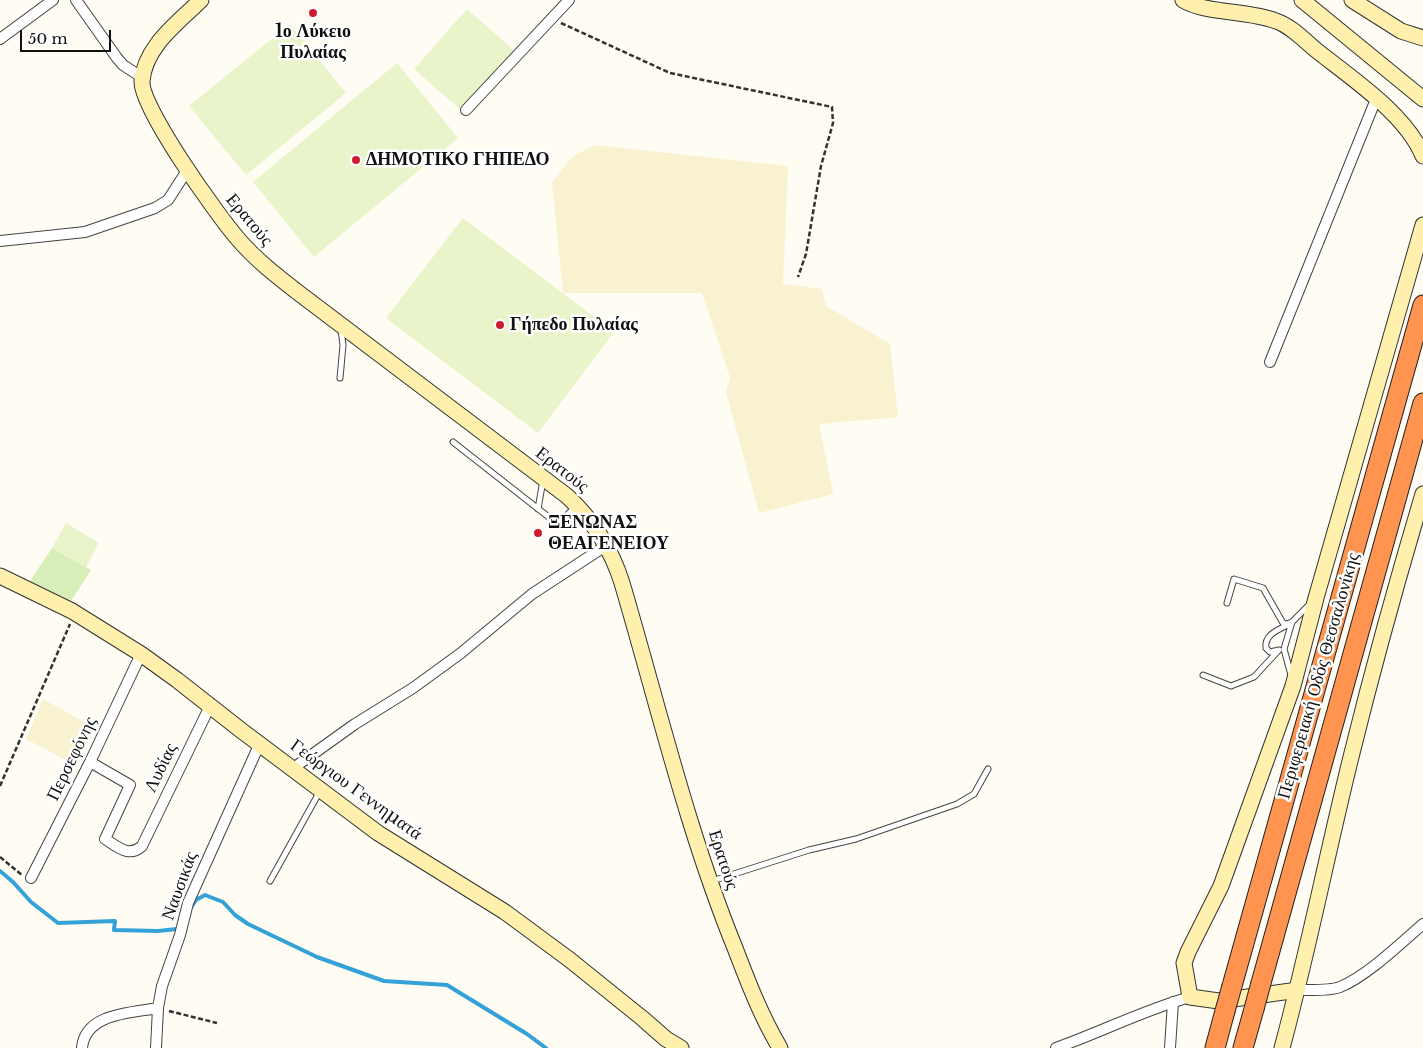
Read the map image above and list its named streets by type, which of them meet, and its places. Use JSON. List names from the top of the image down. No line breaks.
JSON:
{"streets":{"highway":["Περιφερειακή Οδός Θεσσαλονίκης"],"street":["Ερατούς","Περσεφόνης","Λυδίας","Γεώργιου Γεννηματά","Ναυσικάς"]},"crossings":[["Περσεφόνης","Λυδίας"],["Περσεφόνης","Γεώργιου Γεννηματά"],["Λυδίας","Γεώργιου Γεννηματά"],["Γεώργιου Γεννηματά","Ναυσικάς"]],"places":["1ο Λύκειο Πυλαίας","ΔΗΜΟΤΙΚΟ ΓΗΠΕΔΟ","Γήπεδο Πυλαίας","ΞΕΝΩΝΑΣ ΘΕΑΓΕΝΕΙΟΥ"],"scale_bar":"50 m"}
